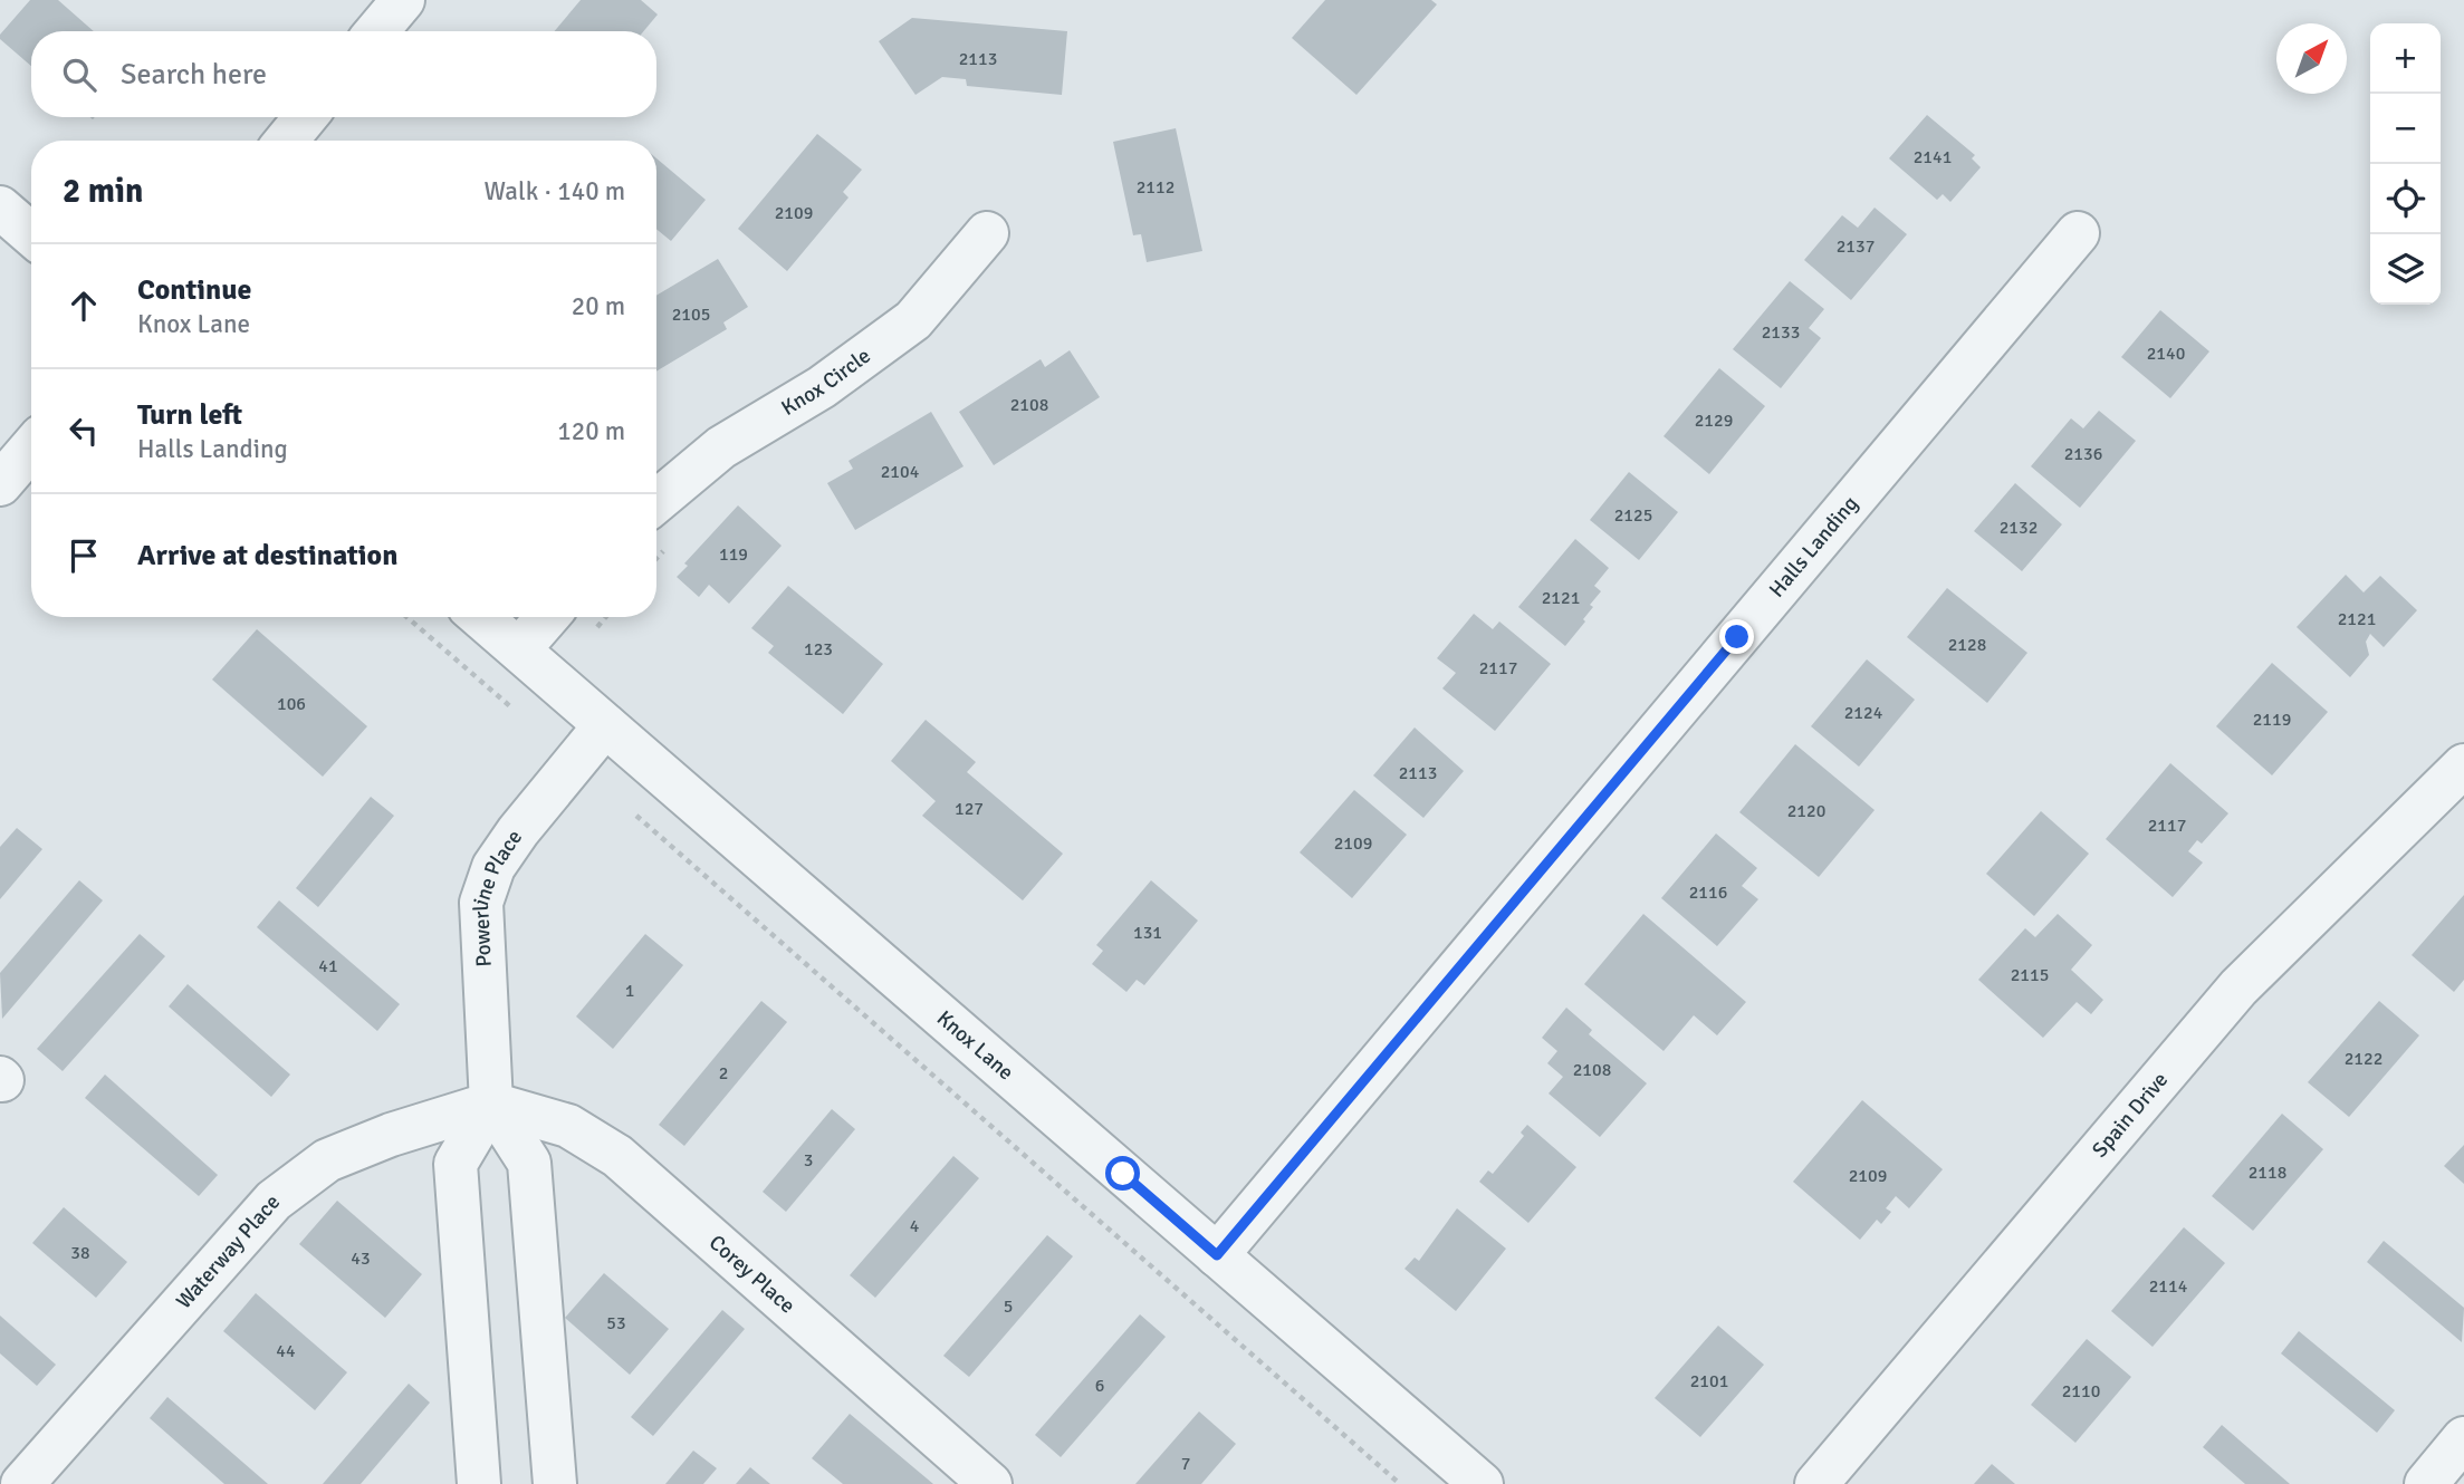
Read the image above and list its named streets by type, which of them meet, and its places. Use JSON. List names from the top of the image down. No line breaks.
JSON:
{"streets":{"street":["Knox Circle","Halls Landing","Powerline Place","Knox Lane","Spain Drive","Waterway Place","Corey Place"]},"crossings":[["Halls Landing","Knox Lane"],["Powerline Place","Knox Lane"],["Powerline Place","Waterway Place"],["Powerline Place","Corey Place"],["Waterway Place","Corey Place"]],"house_numbers":["2113","2141","2112","2109","2137","2105","2133","2140","2108","2129","2136","2104","2125","2132","119","2121","2121","2128","123","2117","106","2124","2119","2113","127","2120","2117","2109","2116","131","41","2115","1","2122","2108","2","3","2118","2109","4","38","43","2114","5","53","44","2101","6","2110","7"],"north":"top right","page":{"map_buttons":["+","−"],"search":"Search here","heading":["2 min","Walk · 140 m"],"list":[["Continue","Knox Lane","20 m"],["Turn left","Halls Landing","120 m"],"Arrive at destination"]}}
